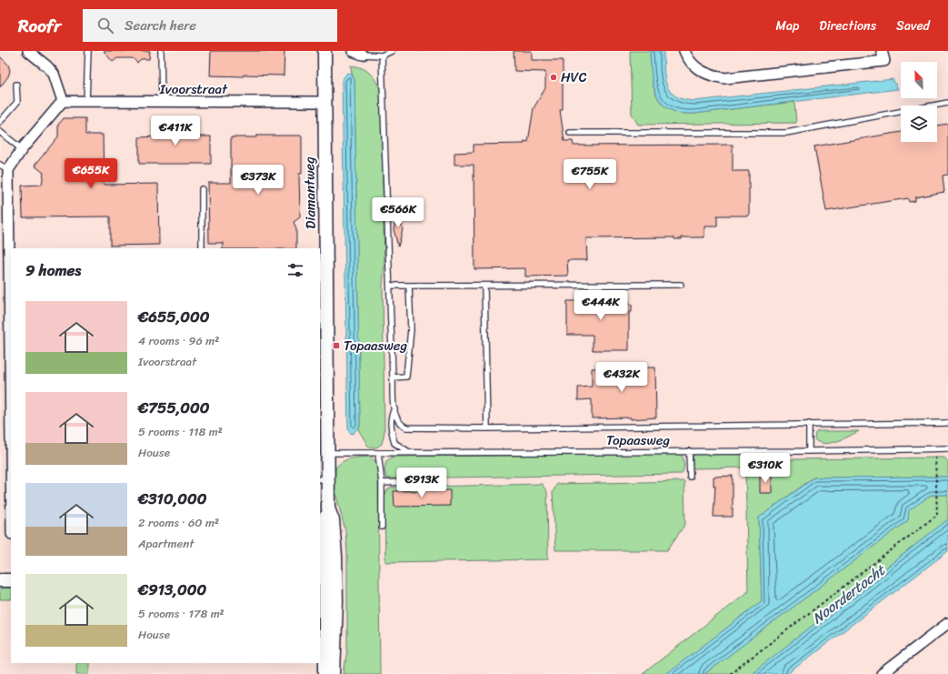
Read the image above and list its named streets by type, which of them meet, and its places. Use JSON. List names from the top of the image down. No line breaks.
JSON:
{"streets":{"street":["Ivoorstraat","Diamantweg"],"lane":["Topaasweg"]},"crossings":[["Ivoorstraat","Diamantweg"],["Diamantweg","Topaasweg"]],"water":["Noordertocht"],"places":{"other":["HVC"],"transit":["Topaasweg"]},"north":"top left","page":{"header":"Roofr","search":"Search here","nav":["Map","Directions","Saved"],"price":["€411K","€655K","€755K","€373K","€566K","€444K","€432K","€310K","€913K"],"heading":"9 homes","list":[{"name":"€655,000","note":"4 rooms · 96 m² · Ivoorstraat"},{"name":"€755,000","note":"5 rooms · 118 m² · House"},{"name":"€310,000","note":"2 rooms · 60 m² · Apartment"},{"name":"€913,000","note":"5 rooms · 178 m² · House"}]}}
